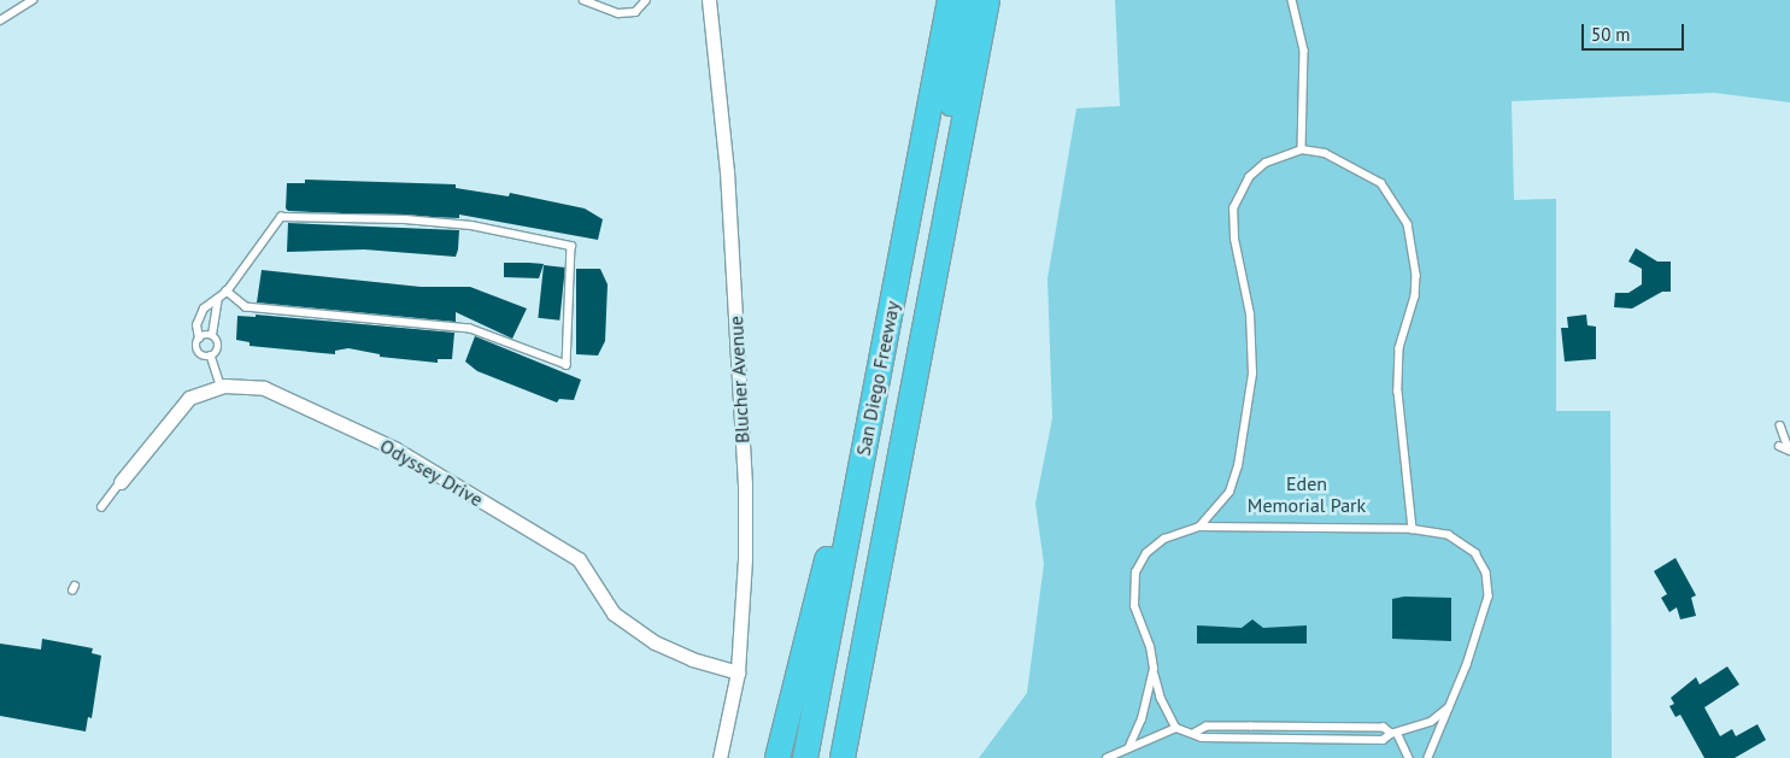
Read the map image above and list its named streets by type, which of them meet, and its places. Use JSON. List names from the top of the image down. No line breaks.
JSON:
{"streets":{"highway":["San Diego Freeway"],"street":["Blucher Avenue","Odyssey Drive"]},"crossings":[["Blucher Avenue","Odyssey Drive"]],"parks":["Eden Memorial Park"],"scale_bar":"50 m"}
